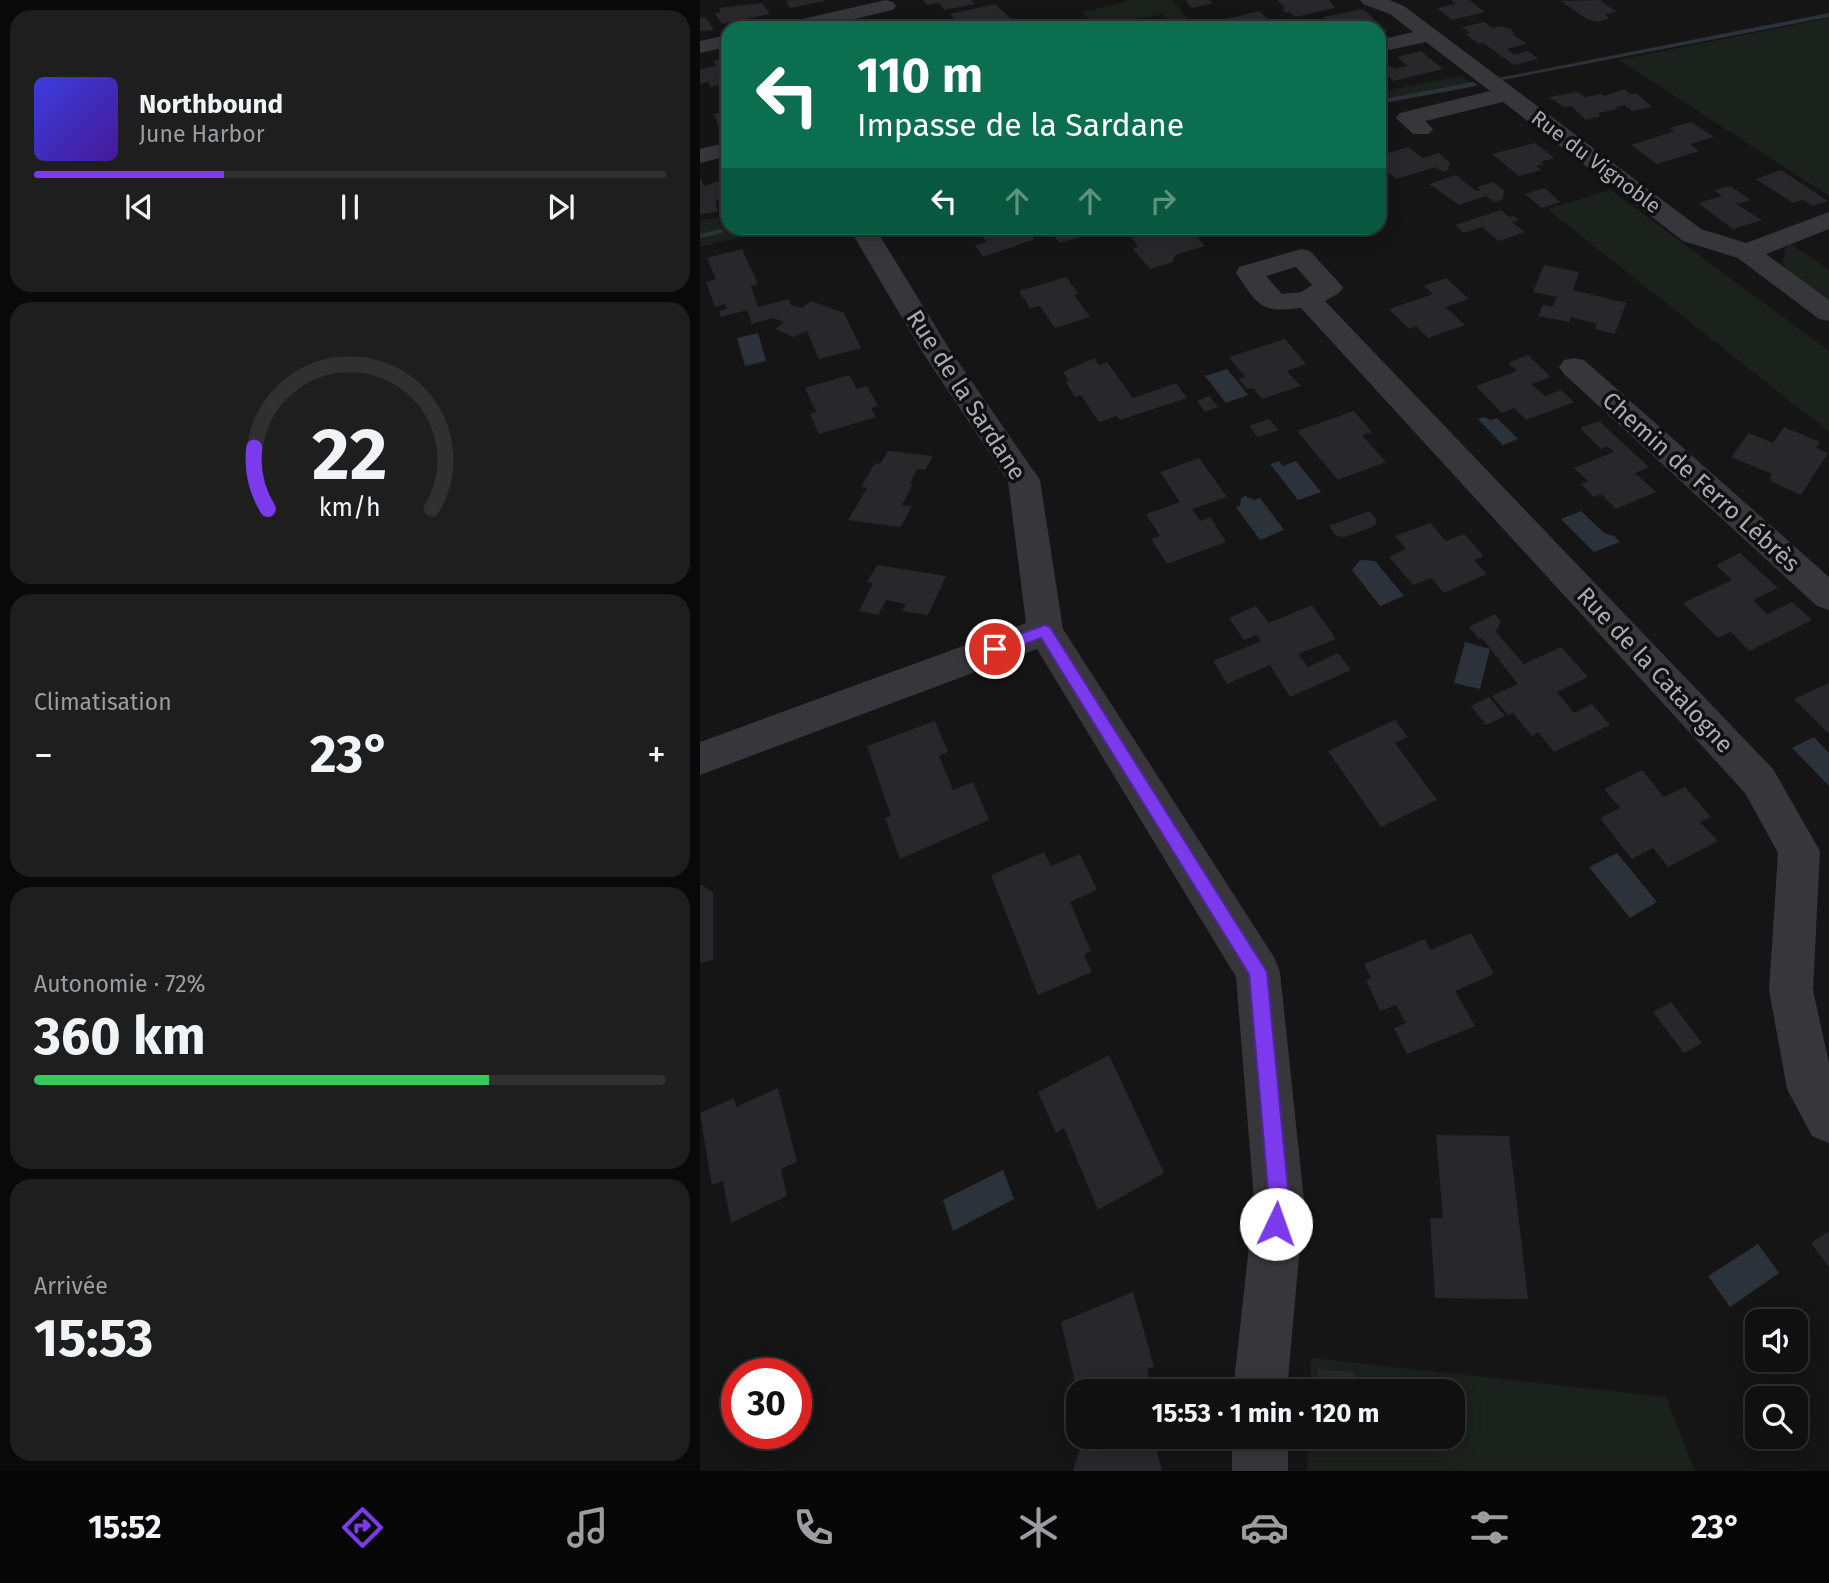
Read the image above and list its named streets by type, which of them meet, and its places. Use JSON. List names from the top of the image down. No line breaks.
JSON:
{"streets":{"street":["Rue du Vignoble","Rue de la Sardane","Chemin de Ferro Lébrès","Rue de la Catalogne"]},"page":{"turn":["110 m","Impasse de la Sardane"],"song":["Northbound","June Harbor"],"tile":["Climatisation",["Autonomie · 72%","360 km"],["Arrivée","15:53"]],"heat":["−","23°","+"],"limit":"30","trip":"15:53 · 1 min · 120 m","tabs":["15:52","23°"],"gauge":["22","km/h"]}}
